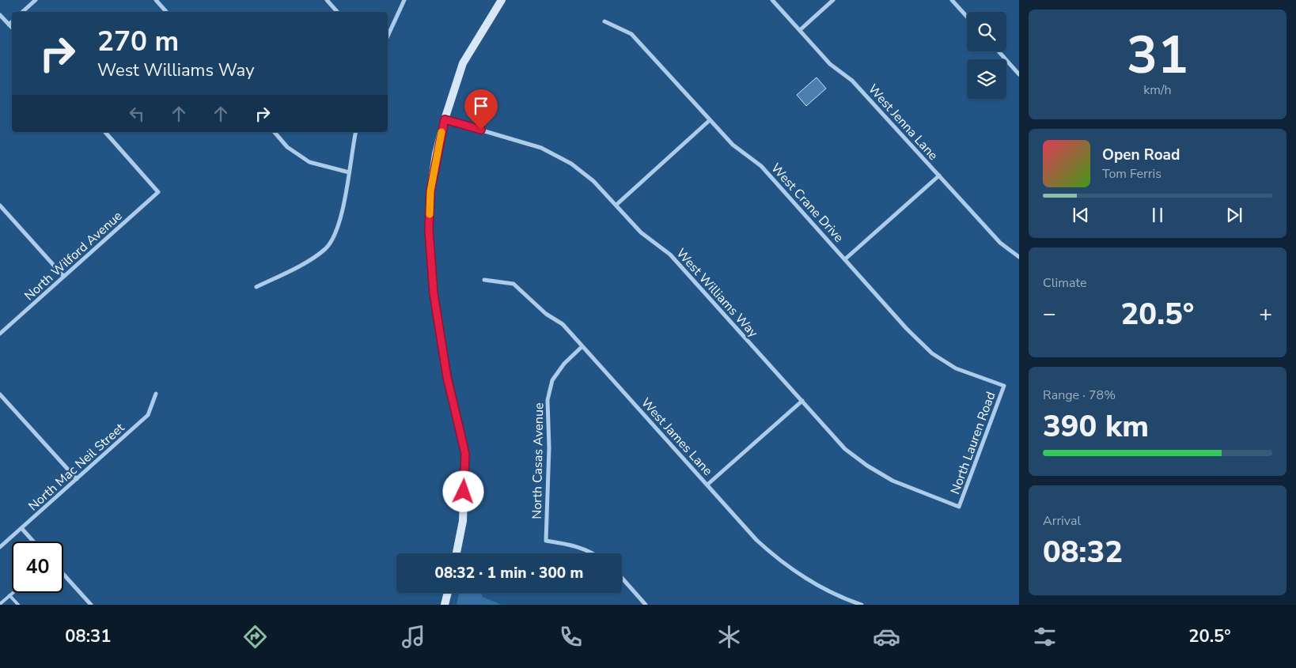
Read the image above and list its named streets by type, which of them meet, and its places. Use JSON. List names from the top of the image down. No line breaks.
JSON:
{"streets":{"street":["West Jenna Lane","West Crane Drive","North Wilford Avenue","West Williams Way","West James Lane","North Lauren Road","North Casas Avenue","North Mac Neil Street"]},"crossings":[["West Crane Drive","North Lauren Road"],["West Williams Way","North Lauren Road"],["West James Lane","North Casas Avenue"]],"page":{"tile":[["31","km/h"],"Climate",["Range · 78%","390 km"],["Arrival","08:32"]],"turn":["270 m","West Williams Way"],"song":["Open Road","Tom Ferris"],"heat":["−","20.5°","+"],"limit":"40","trip":"08:32 · 1 min · 300 m","tabs":["08:31","20.5°"]}}
